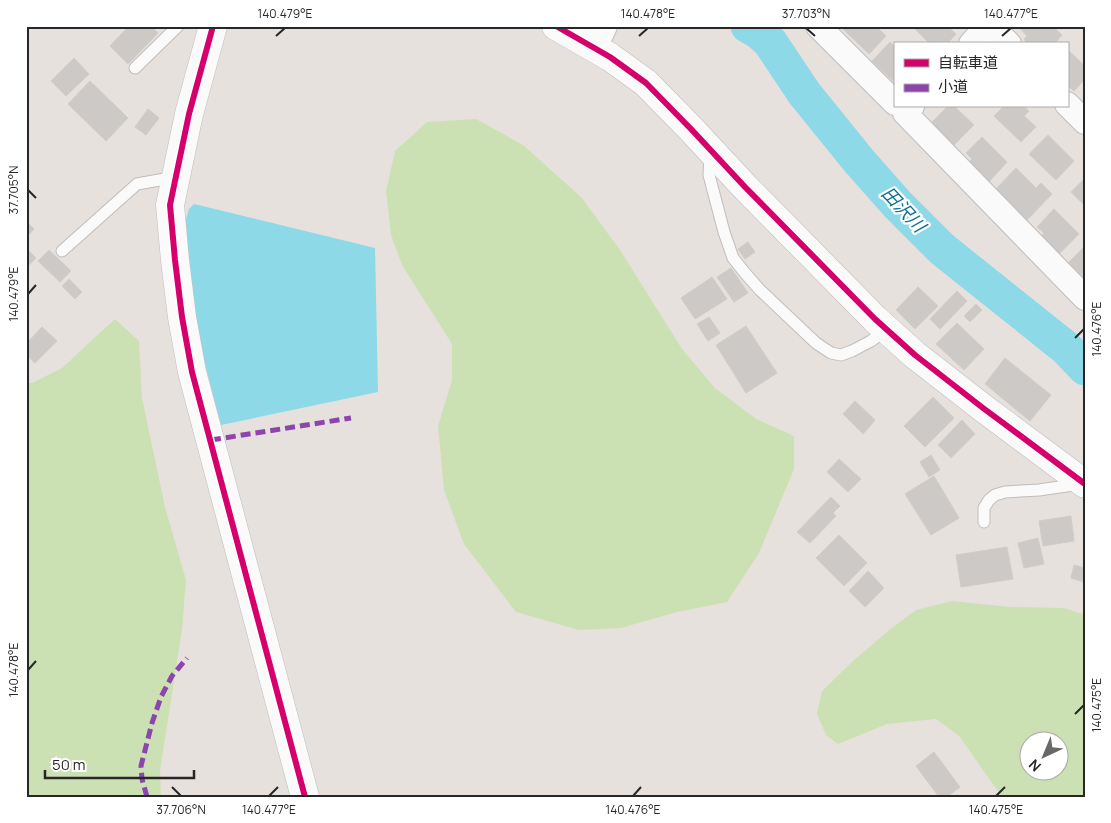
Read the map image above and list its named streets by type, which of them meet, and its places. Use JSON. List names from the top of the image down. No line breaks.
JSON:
{"water":["田沢川"],"legend":["自転車道","小道"],"scale_bar":"50 m","north":"bottom left","coordinates":["140.479°E","140.478°E","37.703°N","140.477°E","37.705°N","140.476°E","140.475°E","37.706°N"]}
